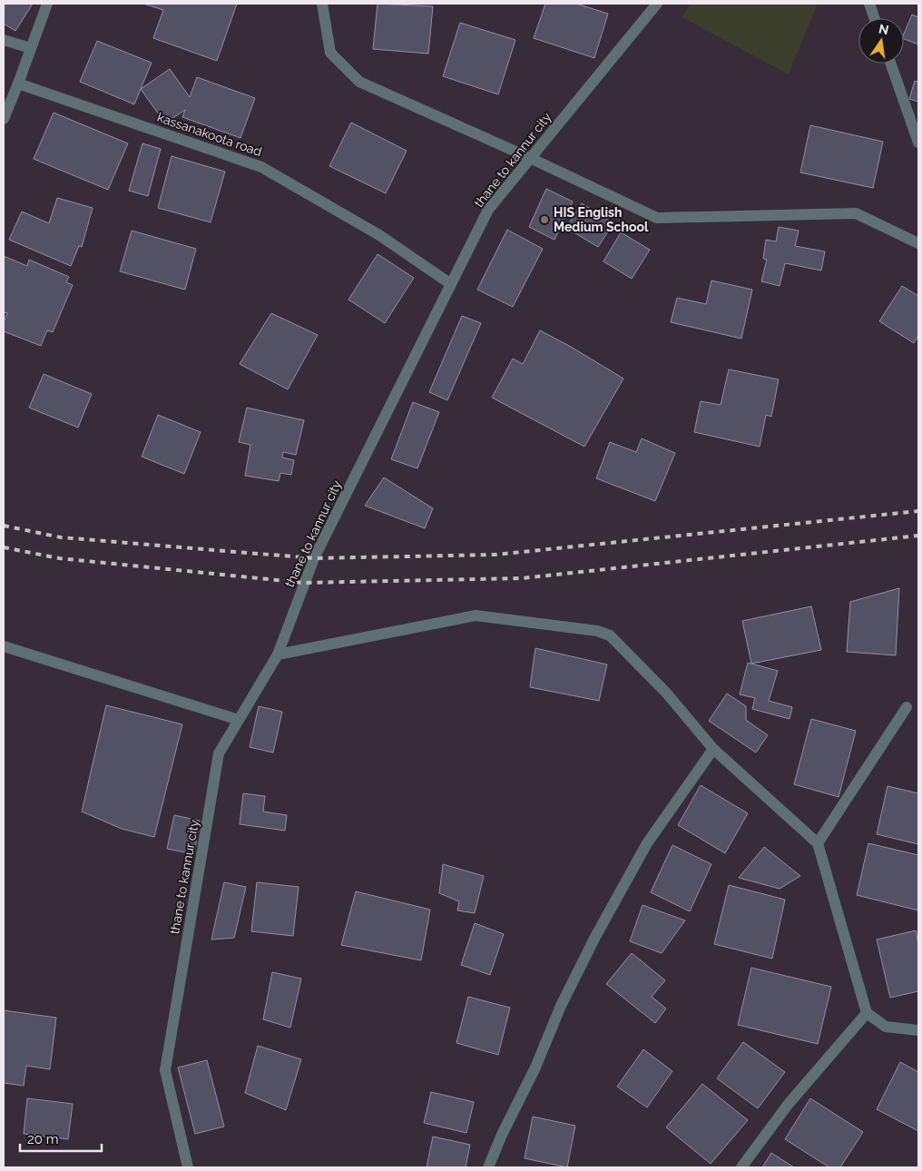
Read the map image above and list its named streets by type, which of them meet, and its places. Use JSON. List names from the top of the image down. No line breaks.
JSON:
{"streets":{"street":["kassanakoota road","thane to kannur city"]},"crossings":[["kassanakoota road","thane to kannur city"]],"places":["HIS English Medium School"],"scale_bar":"20 m","north":"top"}
